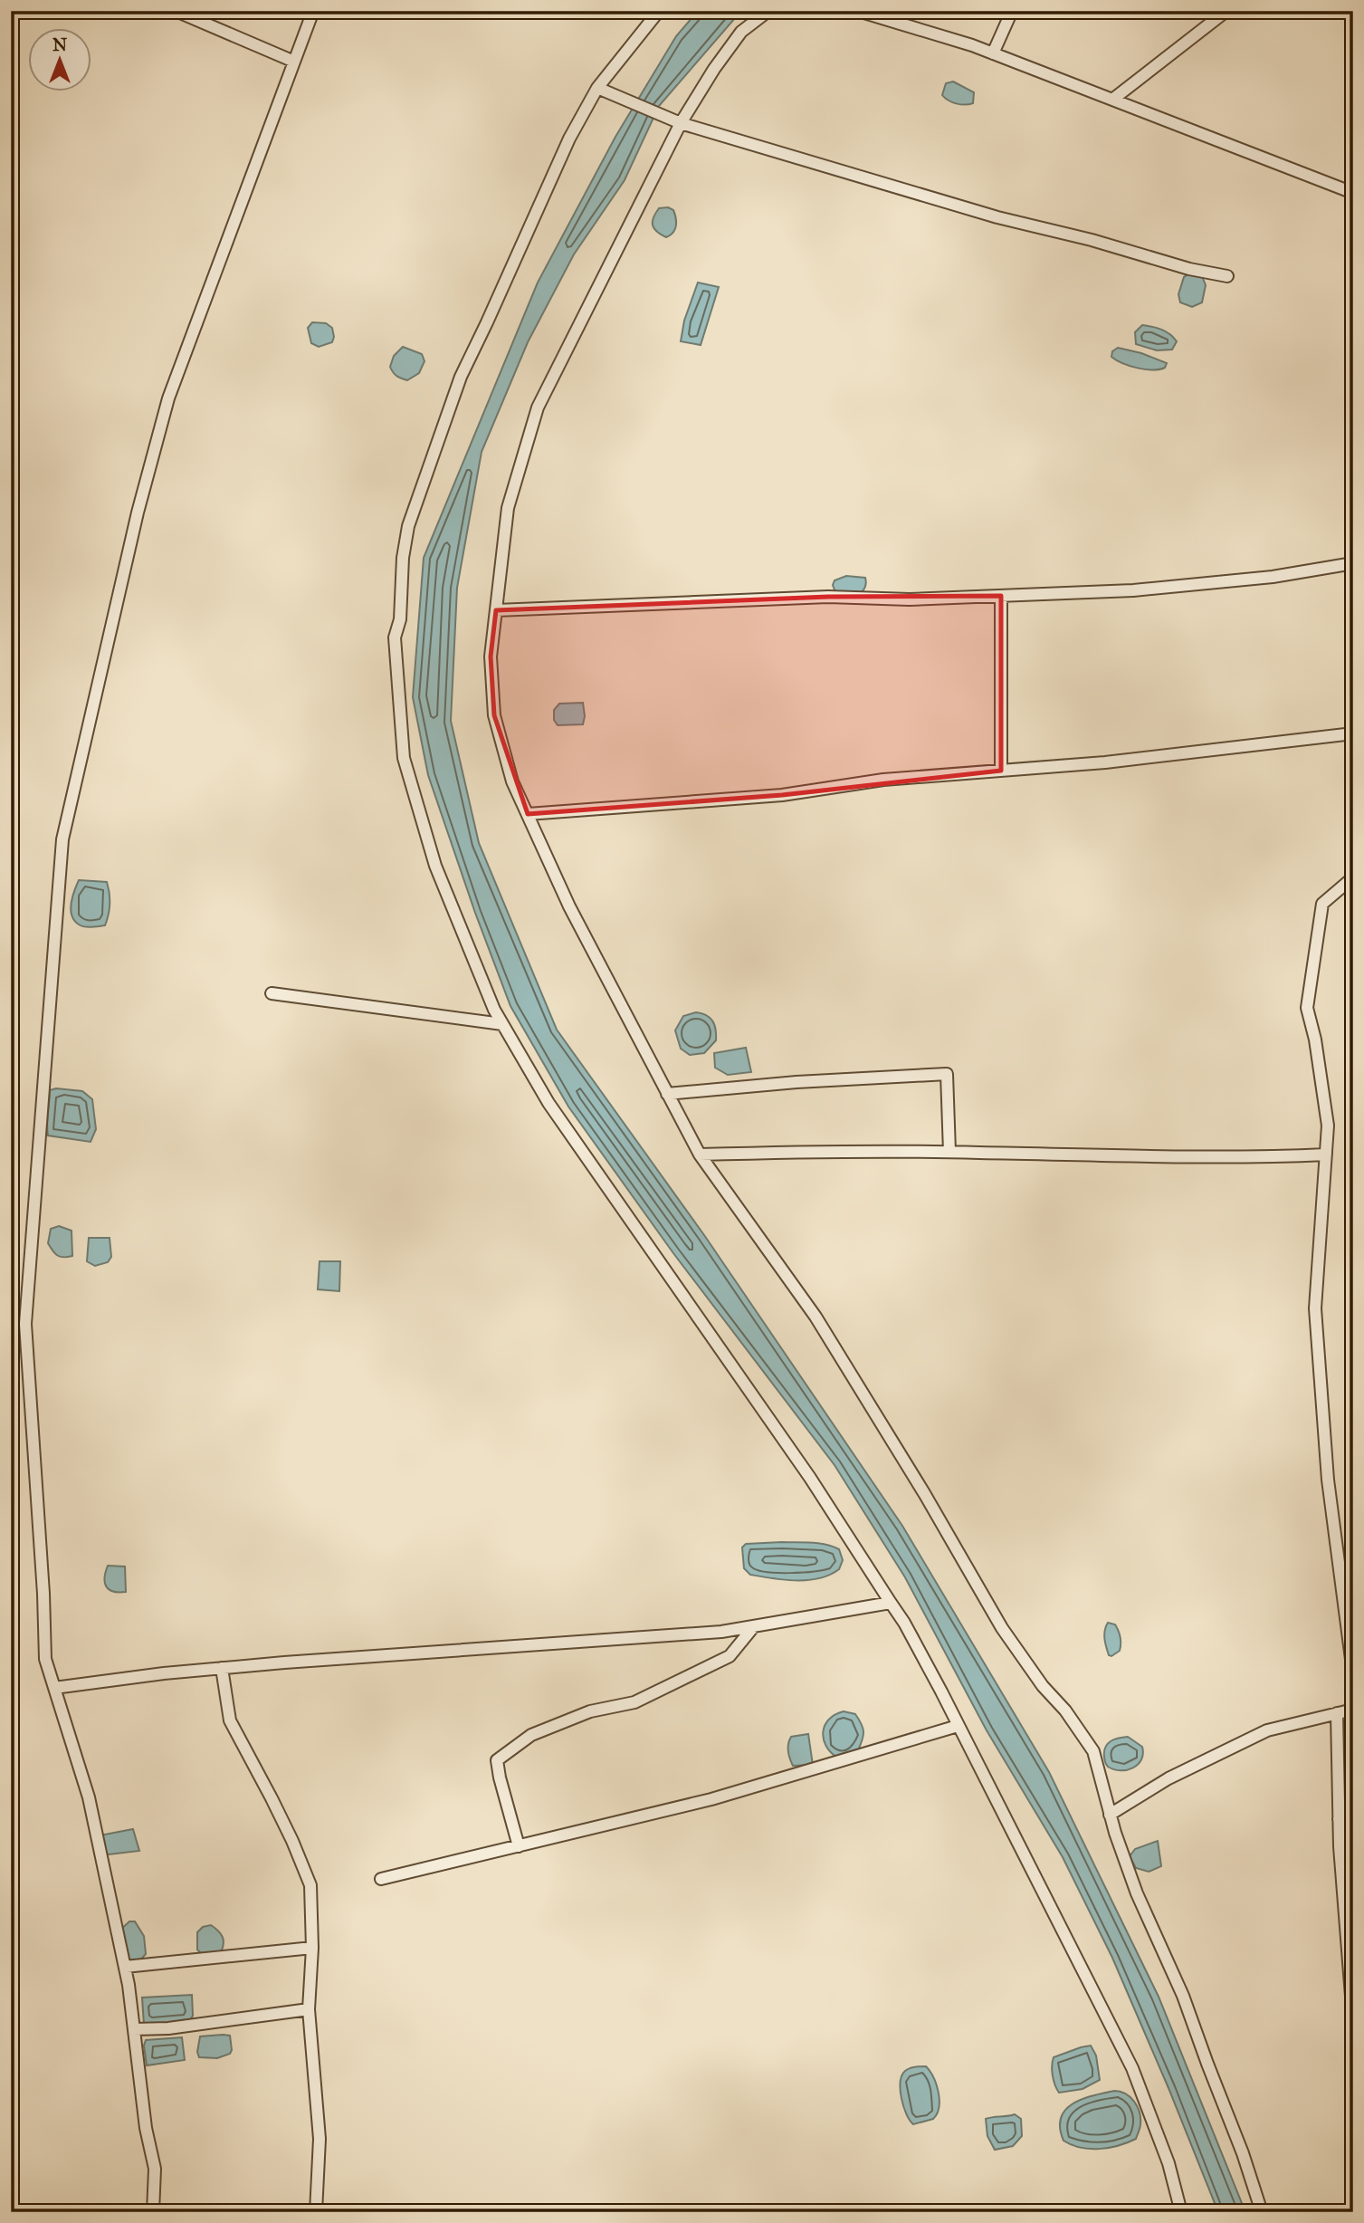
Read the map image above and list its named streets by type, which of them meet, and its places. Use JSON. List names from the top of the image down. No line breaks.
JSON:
{"north":"top"}
